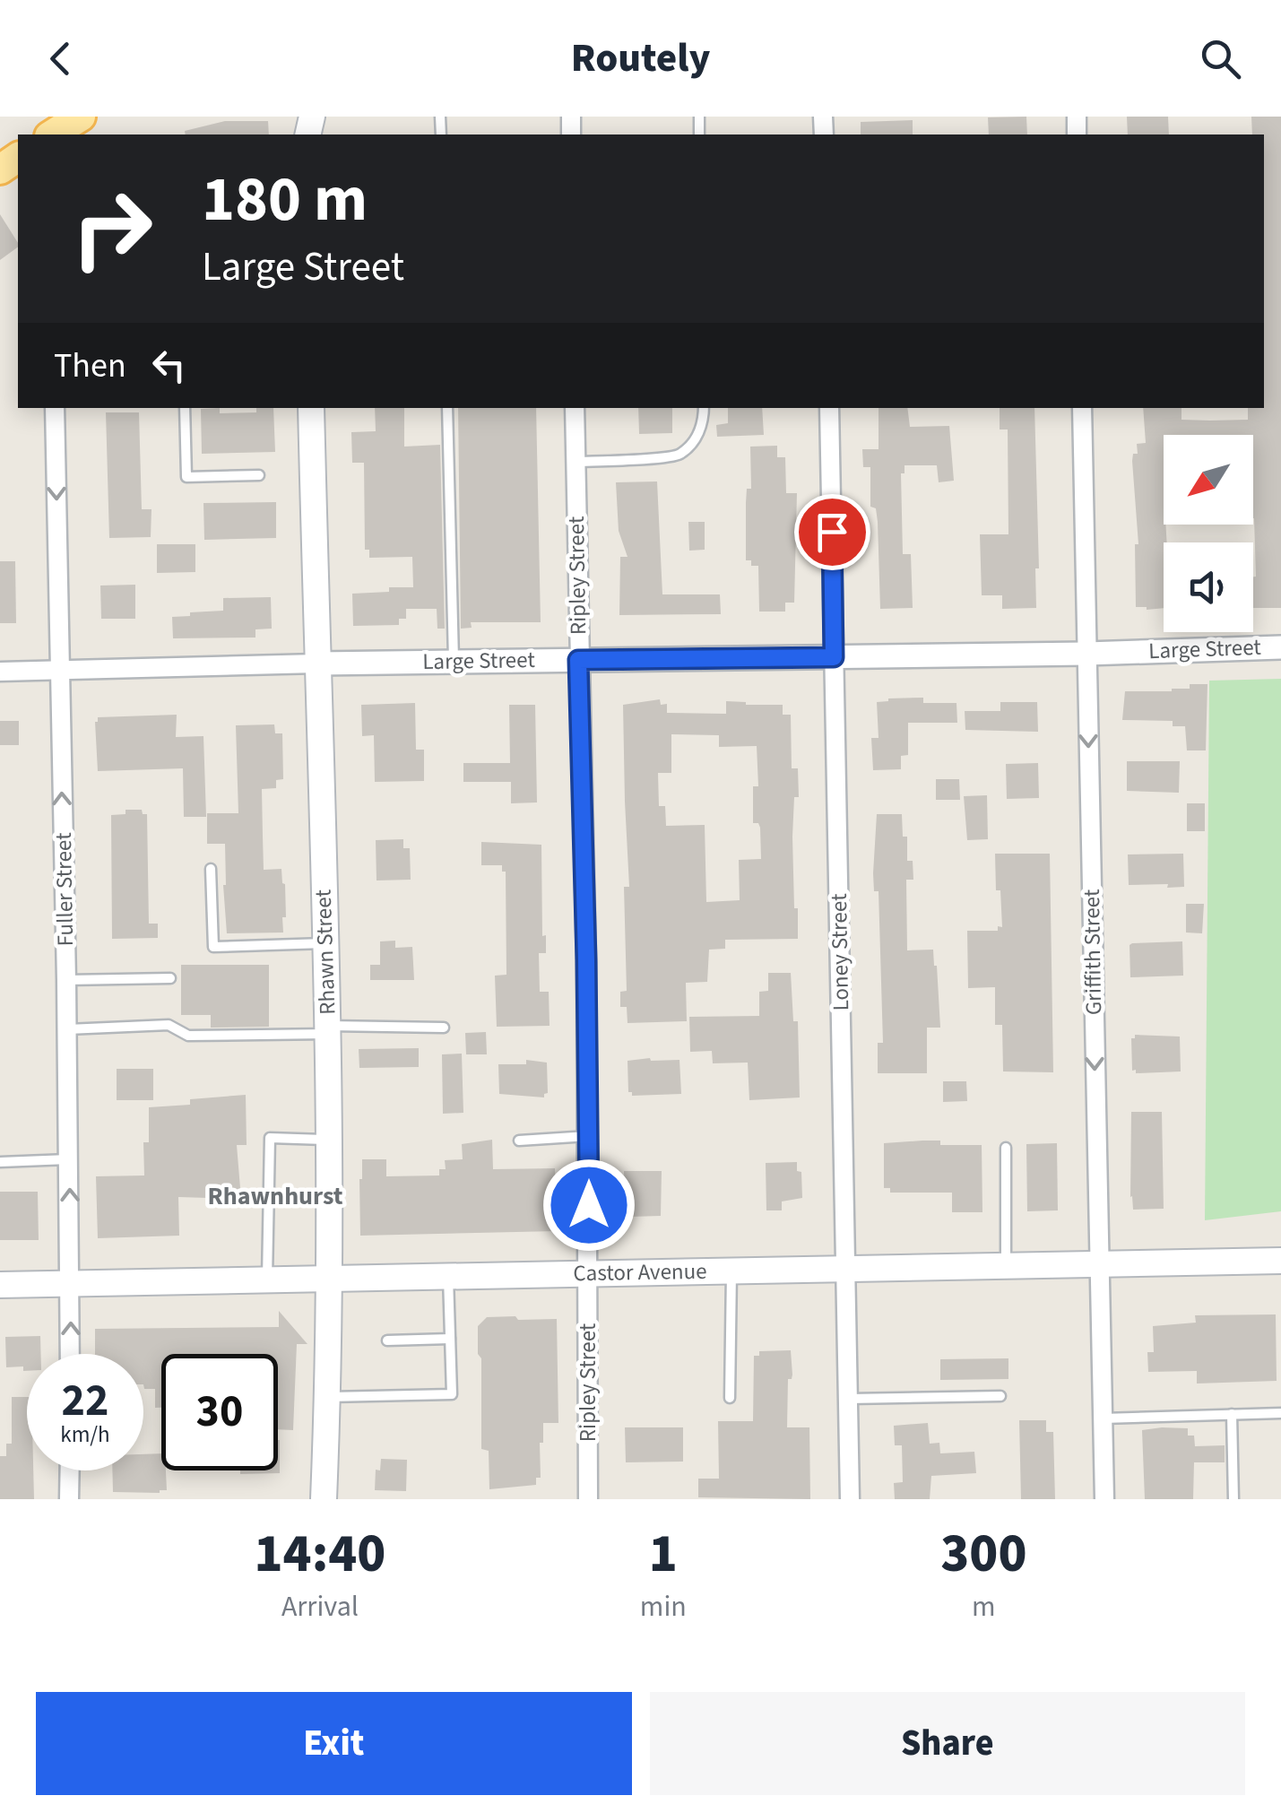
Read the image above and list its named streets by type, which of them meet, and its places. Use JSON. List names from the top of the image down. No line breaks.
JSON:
{"streets":{"main road":["Rhawn Street","Castor Avenue"],"street":["Ripley Street","Large Street","Fuller Street","Loney Street","Griffith Street"]},"crossings":[["Ripley Street","Large Street"],["Ripley Street","Castor Avenue"],["Large Street","Fuller Street"],["Large Street","Rhawn Street"],["Large Street","Loney Street"],["Large Street","Griffith Street"],["Fuller Street","Castor Avenue"],["Rhawn Street","Castor Avenue"],["Loney Street","Castor Avenue"],["Griffith Street","Castor Avenue"]],"one_way":["Griffith Street"],"districts":["Rhawnhurst"],"north":"bottom left","page":{"header":"Routely","turn":["180 m","Large Street"],"then":"Then","speed":"22 km/h","limit":"30","eta":["14:40","Arrival","1","min","300","m"],"buttons":["Exit","Share"]}}
